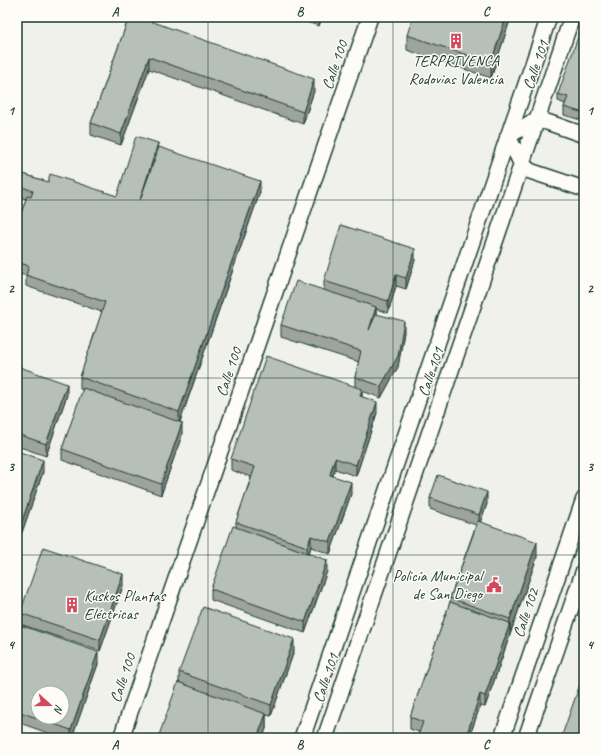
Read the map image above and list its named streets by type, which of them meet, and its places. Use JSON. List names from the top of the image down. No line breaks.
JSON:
{"streets":{"street":["Calle 100","Calle 101","Calle 102"]},"places":{"building":["TERPRIVENCA Rodovias Valencia","Kuskos Plantas Eléctricas"],"public building":["Policía Municipal de San Diego"]},"north":"right","grid":{"columns":["A","B","C"],"rows":["1","2","3","4"]}}
